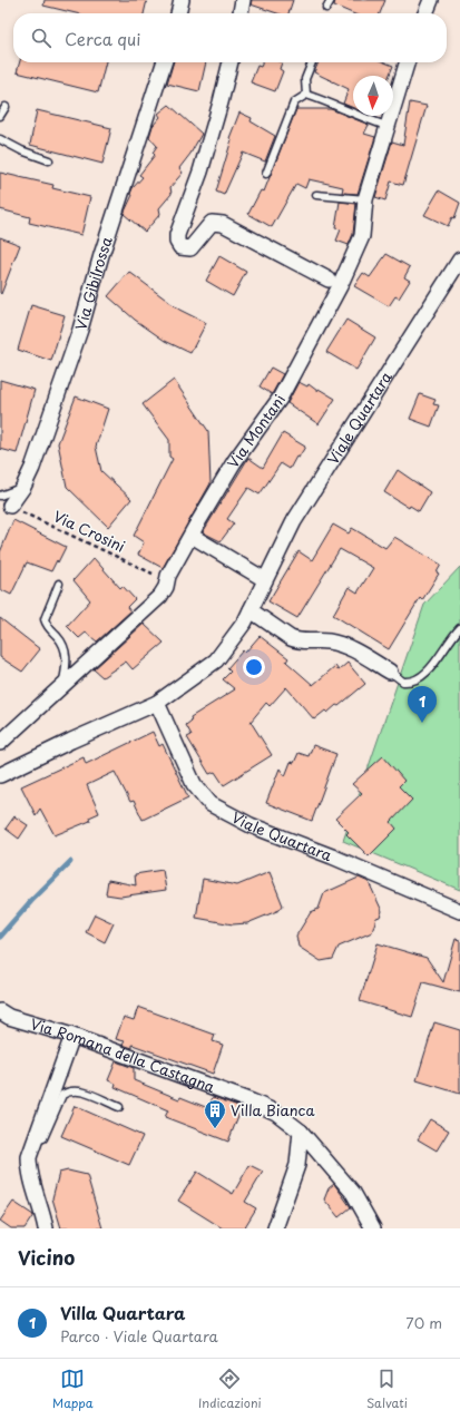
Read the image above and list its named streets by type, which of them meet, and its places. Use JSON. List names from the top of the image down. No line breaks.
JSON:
{"streets":{"street":["Via Gibilrossa","Viale Quartara","Via Montani","Via Romana della Castagna"],"path":["Via Crosini"]},"crossings":[["Via Gibilrossa","Via Crosini"],["Via Montani","Via Crosini"]],"places":{"building":["Villa Bianca"]},"north":"bottom","page":{"search":"Cerca qui","pins":"1","heading":"Vicino","list":[{"mark":"1","name":"Villa Quartara","note":"Parco · Viale Quartara","value":"70 m"}],"nav":["Mappa","Indicazioni","Salvati"]}}
